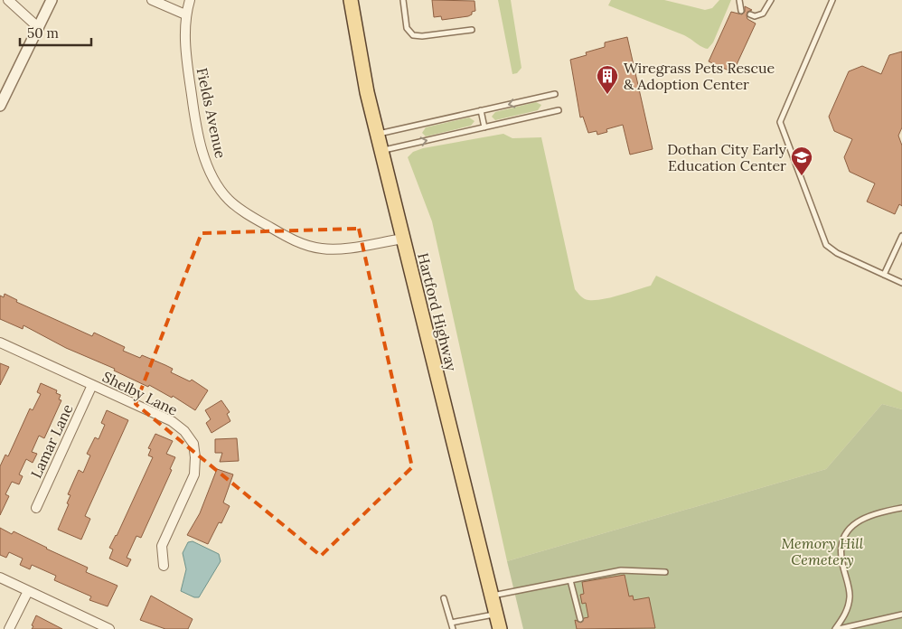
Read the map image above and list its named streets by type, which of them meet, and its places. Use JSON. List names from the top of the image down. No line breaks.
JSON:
{"streets":{"main road":["Hartford Highway"],"street":["Fields Avenue","Shelby Lane","Lamar Lane"]},"crossings":[["Fields Avenue","Hartford Highway"],["Shelby Lane","Lamar Lane"]],"parks":["Memory Hill Cemetery"],"places":{"building":["Wiregrass Pets Rescue & Adoption Center"],"school or university":["Dothan City Early Education Center"]},"scale_bar":"50 m"}
